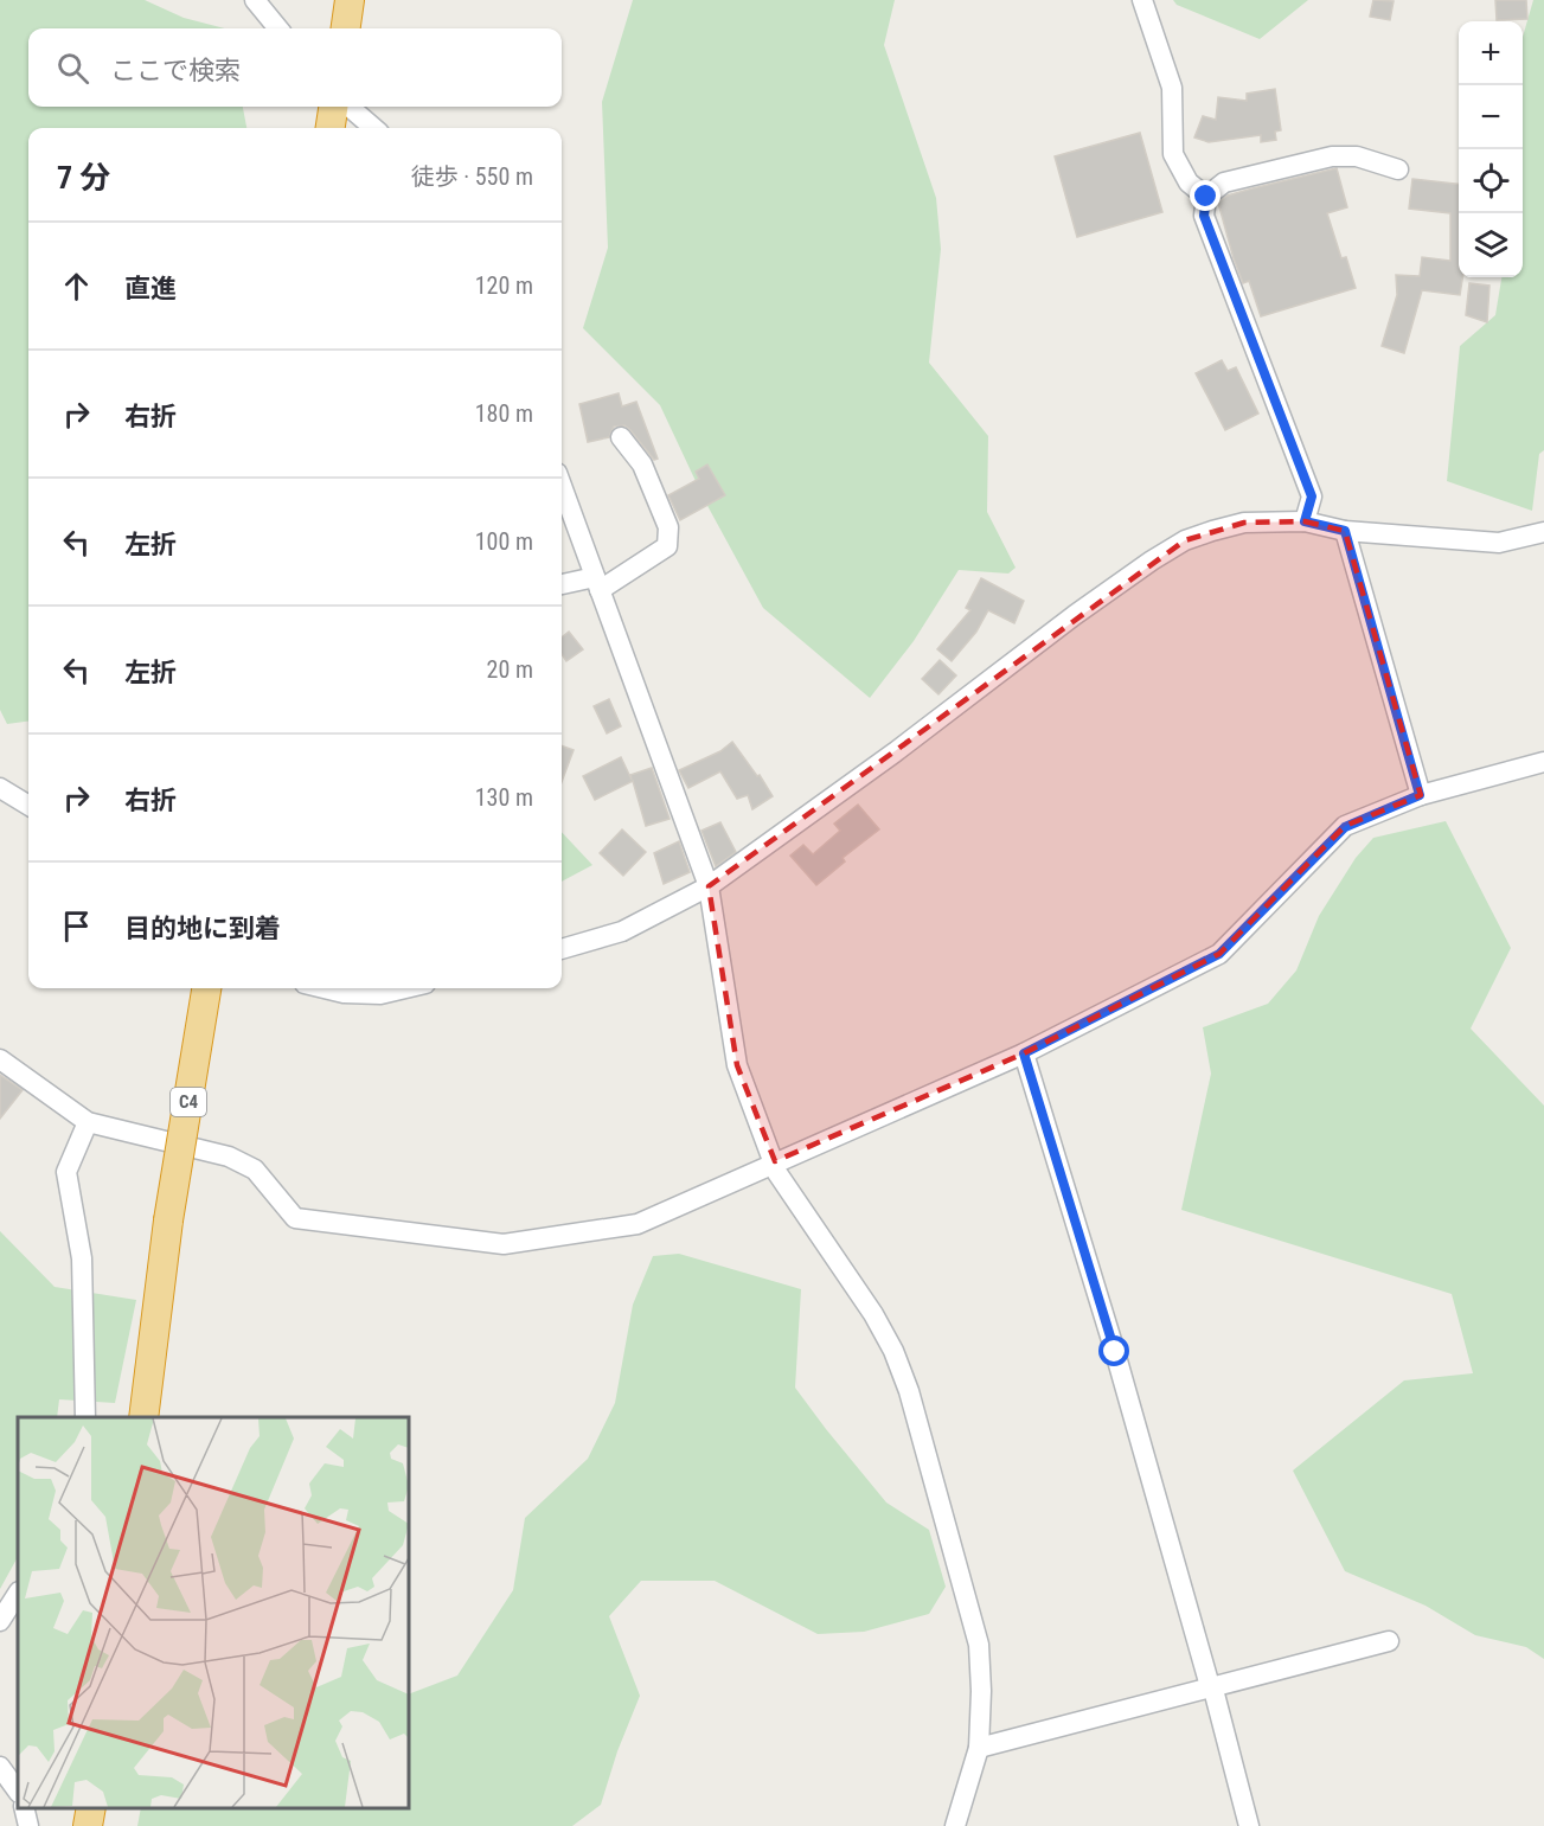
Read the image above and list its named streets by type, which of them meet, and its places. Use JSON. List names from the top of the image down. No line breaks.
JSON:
{"streets":{"highway":["C4"]},"page":{"map_buttons":["+","−"],"search":"ここで検索","heading":["7 分","徒歩 · 550 m"],"list":[["直進","120 m"],["右折","180 m"],["左折","100 m"],["左折","20 m"],["右折","130 m"],"目的地に到着"]}}
